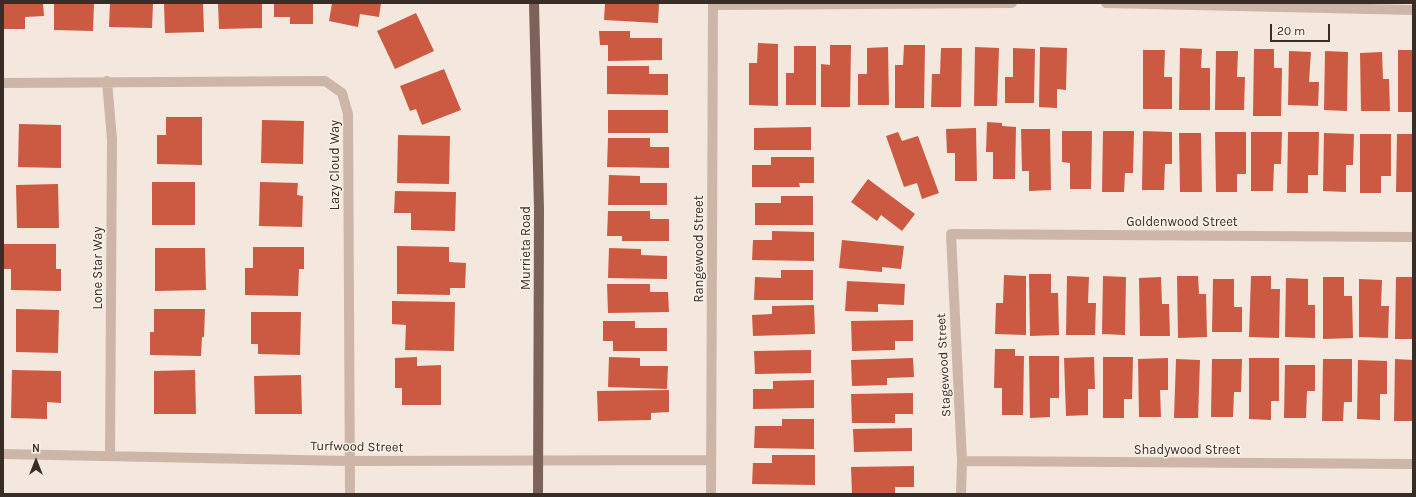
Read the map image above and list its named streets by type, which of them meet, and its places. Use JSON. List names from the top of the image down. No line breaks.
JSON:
{"streets":{"main road":["Murrieta Road"],"street":["Lazy Cloud Way","Goldenwood Street","Rangewood Street","Lone Star Way","Stagewood Street","Turfwood Street","Shadywood Street"]},"crossings":[["Lazy Cloud Way","Lone Star Way"],["Lazy Cloud Way","Turfwood Street"],["Goldenwood Street","Stagewood Street"],["Murrieta Road","Turfwood Street"],["Rangewood Street","Turfwood Street"],["Lone Star Way","Turfwood Street"],["Stagewood Street","Shadywood Street"]],"scale_bar":"20 m","north":"top"}
